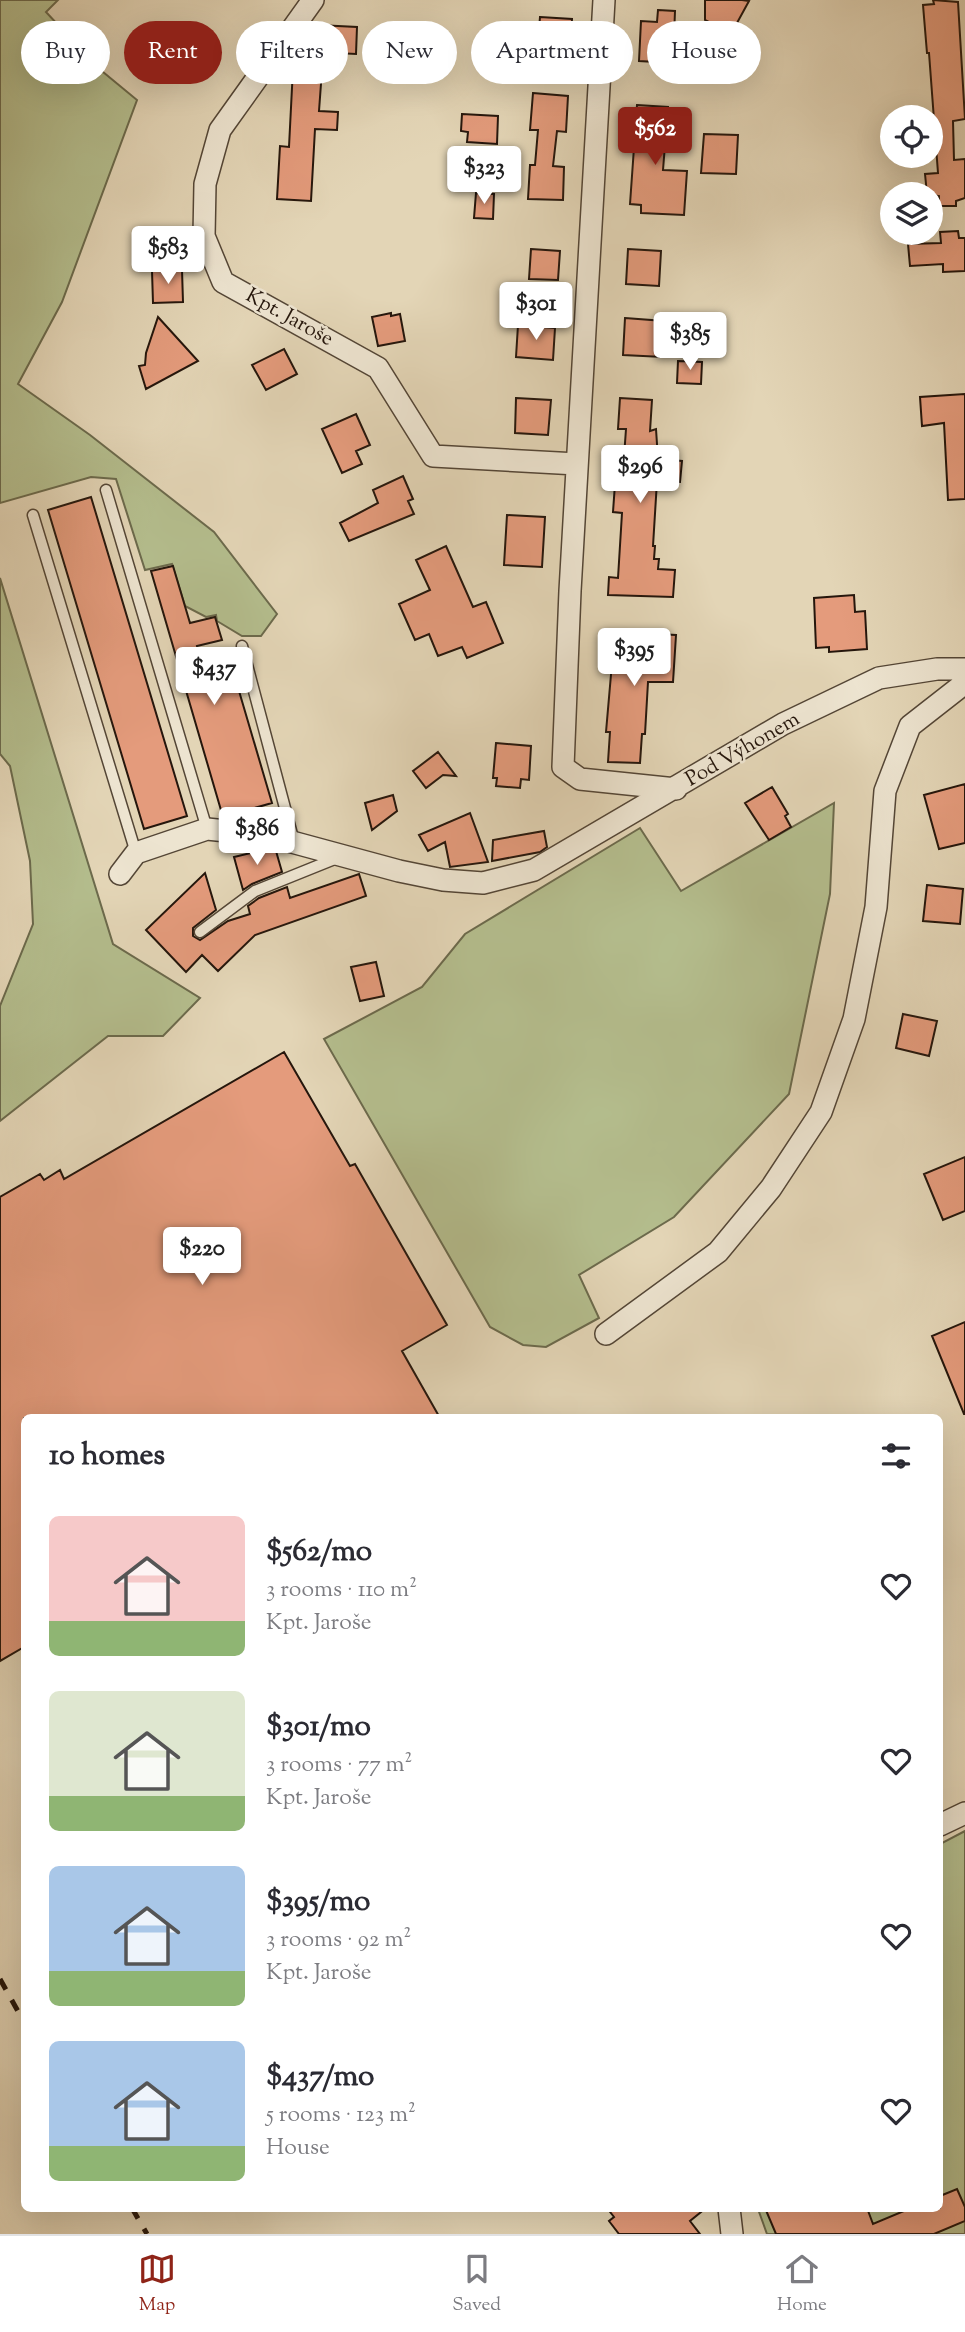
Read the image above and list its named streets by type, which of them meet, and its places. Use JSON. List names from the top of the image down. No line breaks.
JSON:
{"streets":{"street":["Kpt. Jaroše","Pod Výhonem"]},"page":{"chip":["Buy","Rent","Filters","New","Apartment","House"],"price":["$562","$323","$583","$301","$385","$296","$395","$437","$386","$220"],"heading":"10 homes","list":[{"name":"$562/mo","note":"3 rooms · 110 m² · Kpt. Jaroše"},{"name":"$301/mo","note":"3 rooms · 77 m² · Kpt. Jaroše"},{"name":"$395/mo","note":"3 rooms · 92 m² · Kpt. Jaroše"},{"name":"$437/mo","note":"5 rooms · 123 m² · House"}],"tabs":["Map","Saved","Home"]}}
